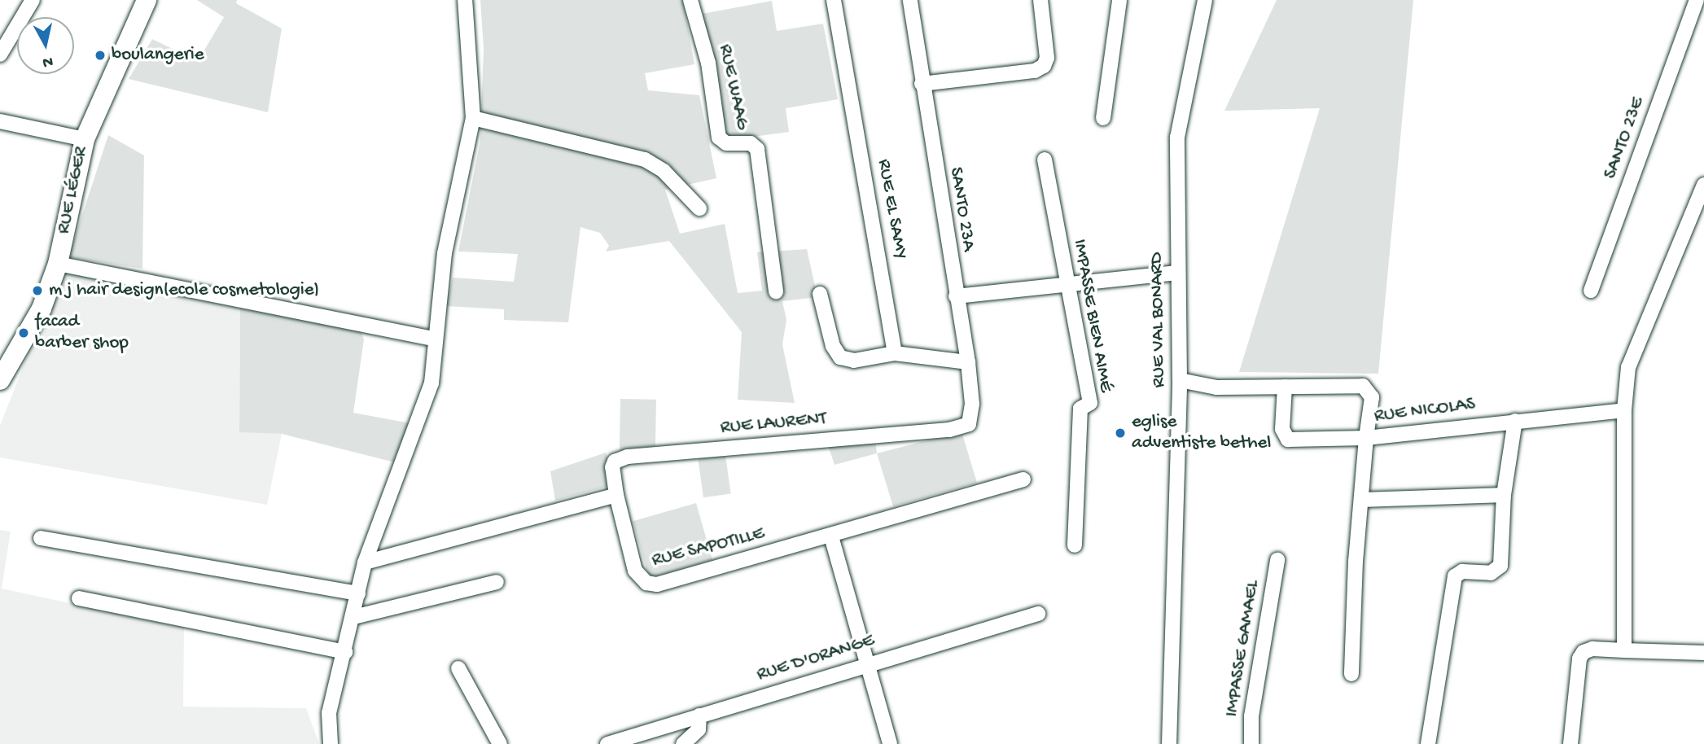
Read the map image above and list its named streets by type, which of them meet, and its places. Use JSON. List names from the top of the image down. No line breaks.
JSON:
{"streets":{"street":["RUE WAAG","SANTO 23E","RUE LÉGER","RUE EL SAMY","SANTO 23A","IMPASSE BIEN AIMÉ","RUE VAL BONARD","RUE NICOLAS","RUE LAURENT","RUE SAPOTILLE","IMPASSE GAMAEL","RUE D'ORANGE"]},"crossings":[["SANTO 23A","RUE LAURENT"],["RUE VAL BONARD","RUE NICOLAS"],["RUE LAURENT","RUE SAPOTILLE"]],"places":["boulangerie","m j hair design(ecole cosmetologie)","facad barber shop","eglise adventiste bethel"],"north":"bottom"}
